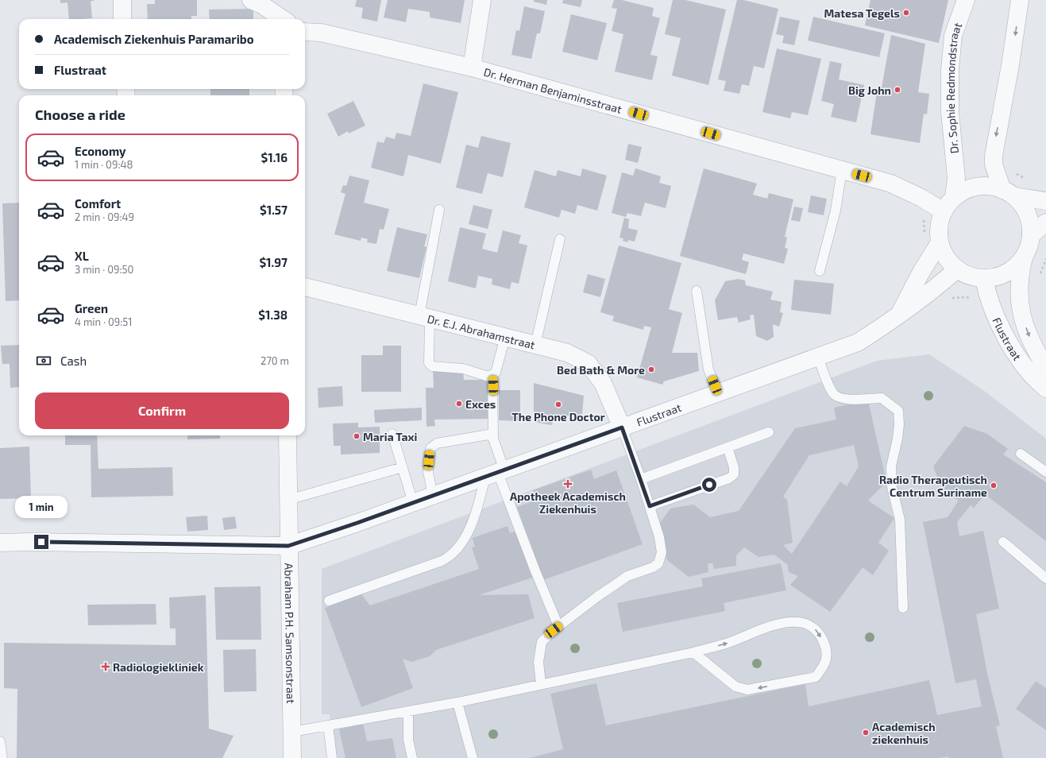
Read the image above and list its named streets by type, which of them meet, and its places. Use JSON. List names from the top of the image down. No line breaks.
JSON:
{"streets":{"street":["Dr. Sophie Redmondstraat","Dr. Herman Benjaminsstraat","Dr. E.J. Abrahamstraat","Flustraat","Abraham P.H. Samsonstraat"]},"crossings":[["Dr. Sophie Redmondstraat","Dr. Herman Benjaminsstraat"],["Dr. Sophie Redmondstraat","Flustraat"],["Dr. Herman Benjaminsstraat","Flustraat"],["Dr. E.J. Abrahamstraat","Flustraat"],["Flustraat","Abraham P.H. Samsonstraat"]],"places":{"other":["Matesa Tegels","Big John","Bed Bath & More","Exces","The Phone Doctor","Maria Taxi","Radio Therapeutisch Centrum Suriname","Academisch ziekenhuis"],"health":["Apotheek Academisch Ziekenhuis","Radiologiekliniek"]},"page":{"banner":["Academisch Ziekenhuis Paramaribo","Flustraat"],"heading":"Choose a ride","list":[{"name":"Economy","note":"1 min · 09:48","value":"$1.16"},{"name":"Comfort","note":"2 min · 09:49","value":"$1.57"},{"name":"XL","note":"3 min · 09:50","value":"$1.97"},{"name":"Green","note":"4 min · 09:51","value":"$1.38"}],"pay":["Cash","270 m"],"buttons":"Confirm","bubble":"1 min"}}
